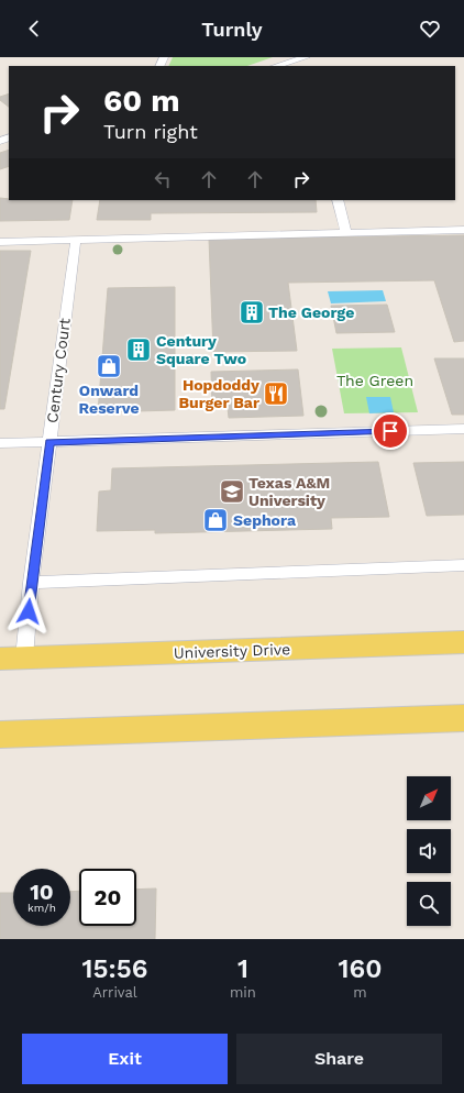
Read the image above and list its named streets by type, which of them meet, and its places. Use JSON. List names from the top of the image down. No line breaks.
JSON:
{"streets":{"main road":["University Drive"],"lane":["Century Court"]},"crossings":[["Century Court","University Drive"]],"parks":["The Green"],"places":{"building":["The George","Century Square Two"],"shop":["Onward Reserve","Sephora"],"restaurant":["Hopdoddy Burger Bar"],"school or university":["Texas A&M University"]},"north":"top right","page":{"header":"Turnly","turn":["60 m","Turn right"],"speed":"10 km/h","limit":"20","eta":["15:56","Arrival","1","min","160","m"],"buttons":["Exit","Share"]}}
